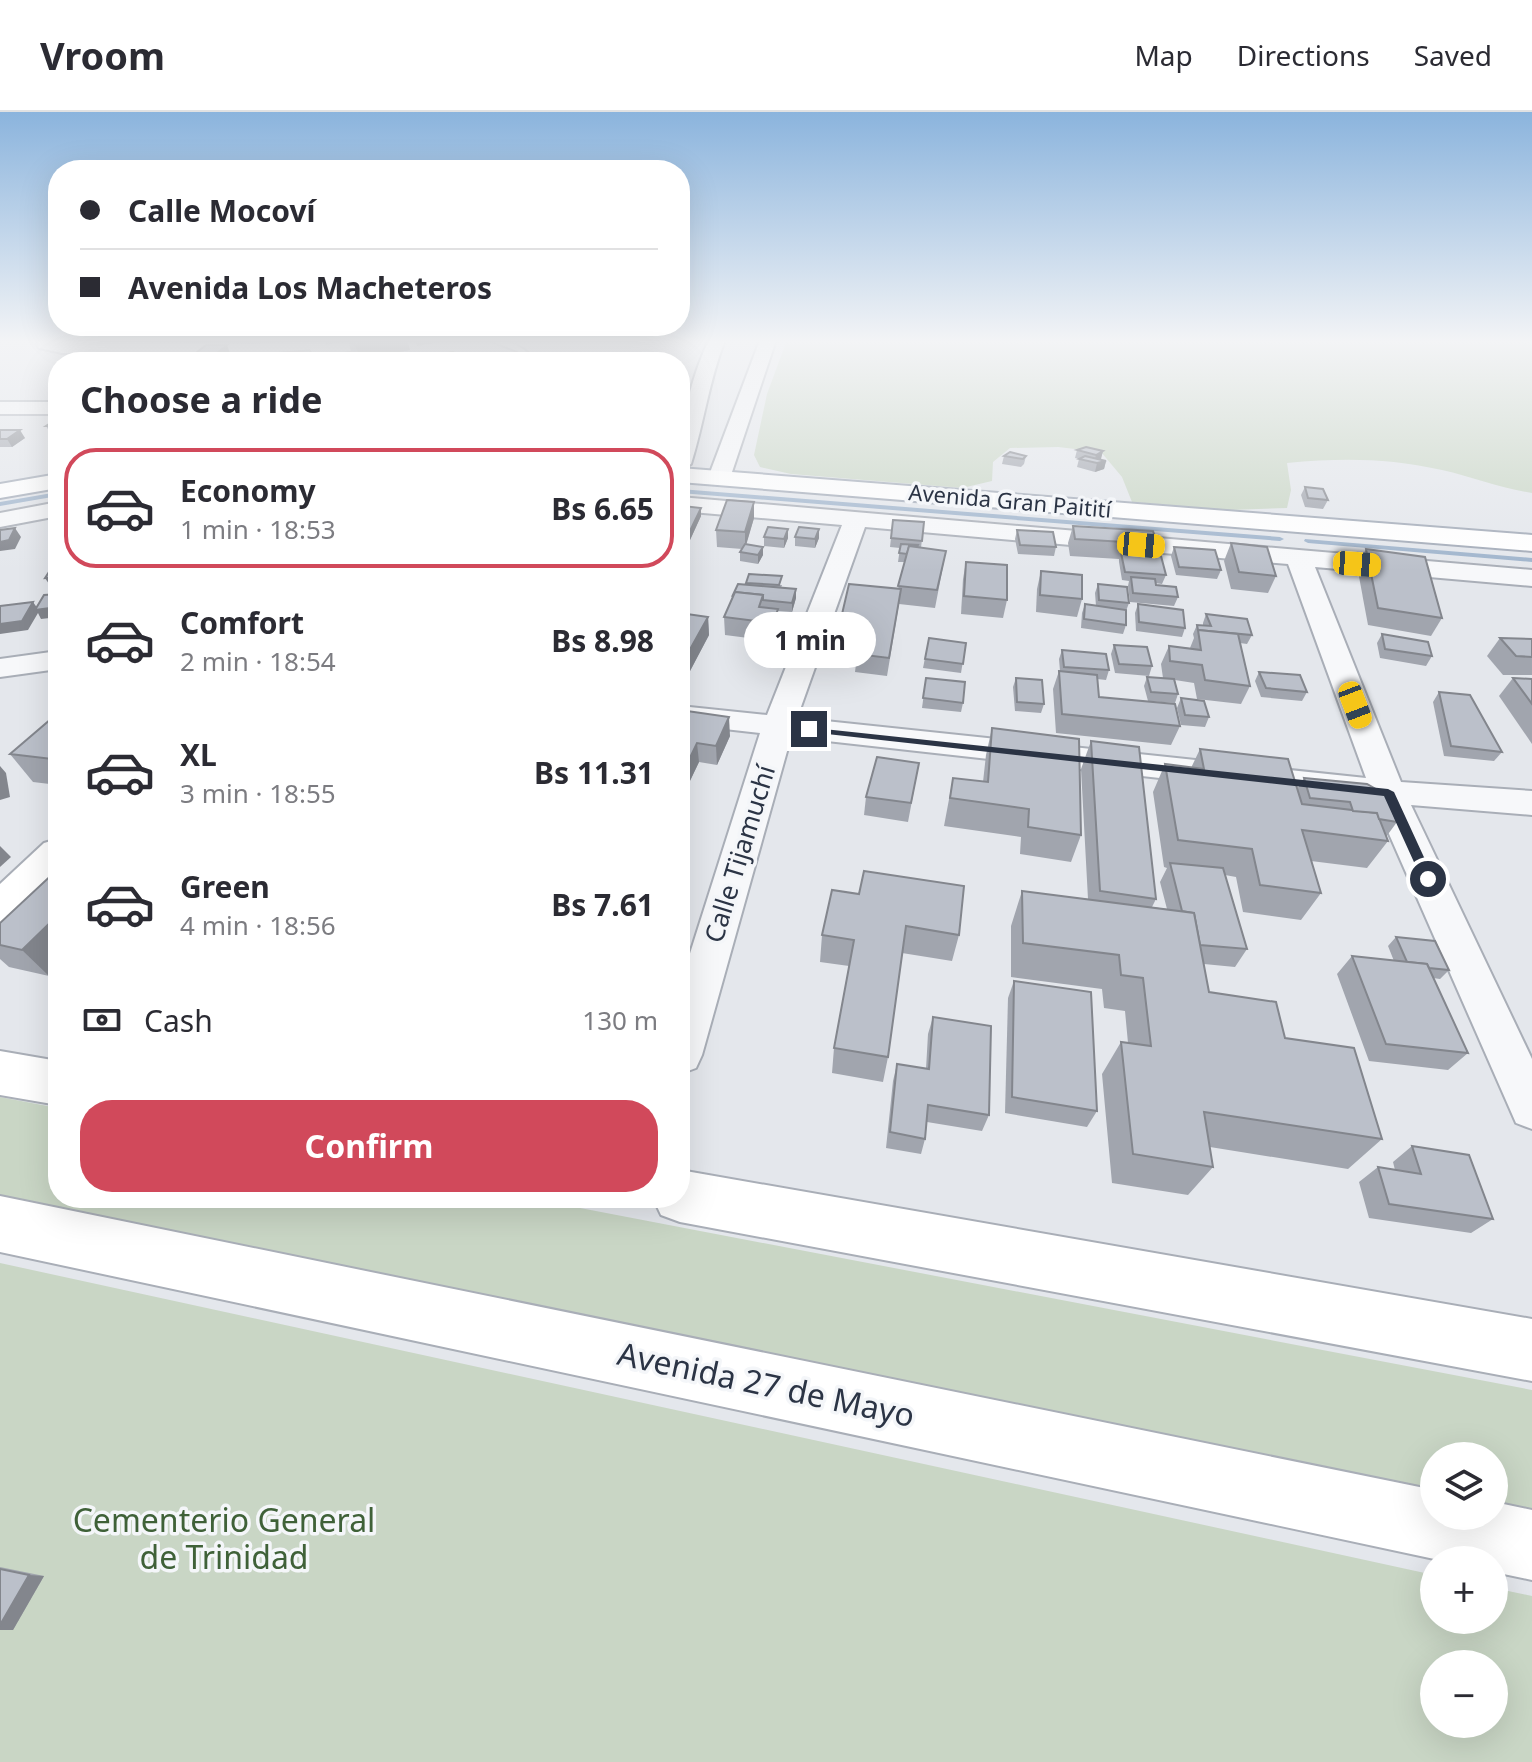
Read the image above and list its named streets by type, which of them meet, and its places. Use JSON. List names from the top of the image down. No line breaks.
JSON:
{"streets":{"street":["Avenida Gran Paitití","Calle Tijamuchí","Avenida 27 de Mayo"]},"parks":["Cementerio General de Trinidad"],"page":{"header":"Vroom","nav":["Map","Directions","Saved"],"banner":["Calle Mocoví","Avenida Los Macheteros"],"heading":"Choose a ride","list":[{"name":"Economy","note":"1 min · 18:53","value":"Bs 6.65"},{"name":"Comfort","note":"2 min · 18:54","value":"Bs 8.98"},{"name":"XL","note":"3 min · 18:55","value":"Bs 11.31"},{"name":"Green","note":"4 min · 18:56","value":"Bs 7.61"}],"bubble":"1 min","pay":["Cash","130 m"],"buttons":"Confirm","map_buttons":["+","−"]}}
